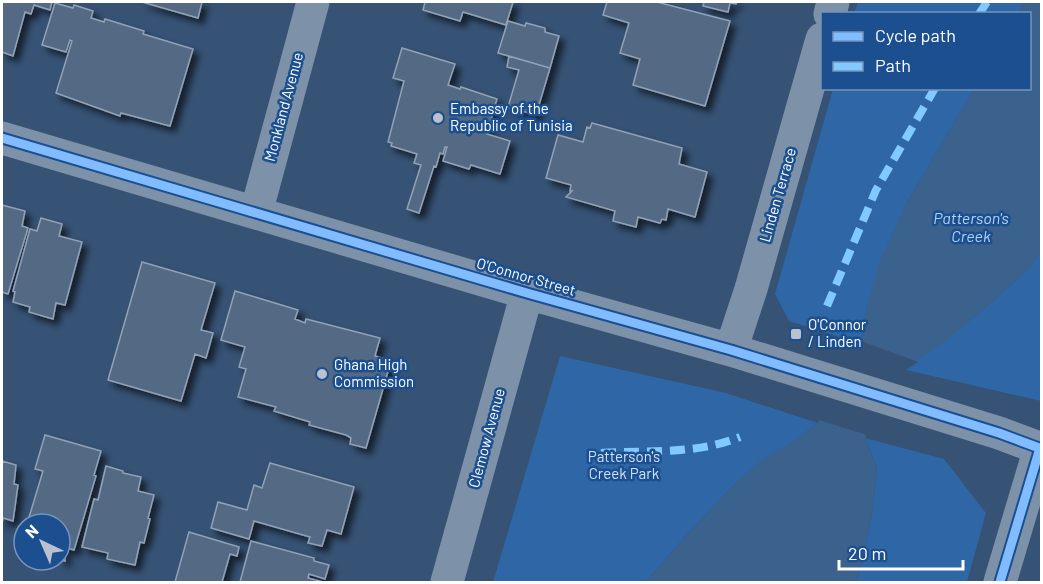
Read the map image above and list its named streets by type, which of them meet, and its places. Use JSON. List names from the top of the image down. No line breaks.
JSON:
{"streets":{"street":["Monkland Avenue","Linden Terrace","O'Connor Street","Clemow Avenue"]},"crossings":[["Monkland Avenue","O'Connor Street"],["Linden Terrace","O'Connor Street"],["O'Connor Street","Clemow Avenue"]],"water":["Patterson's Creek"],"parks":["Patterson's Creek Park"],"places":{"other":["Embassy of the Republic of Tunisia","Ghana High Commission"],"transit":["O'Connor / Linden"]},"legend":["Cycle path","Path"],"scale_bar":"20 m","north":"top left"}
